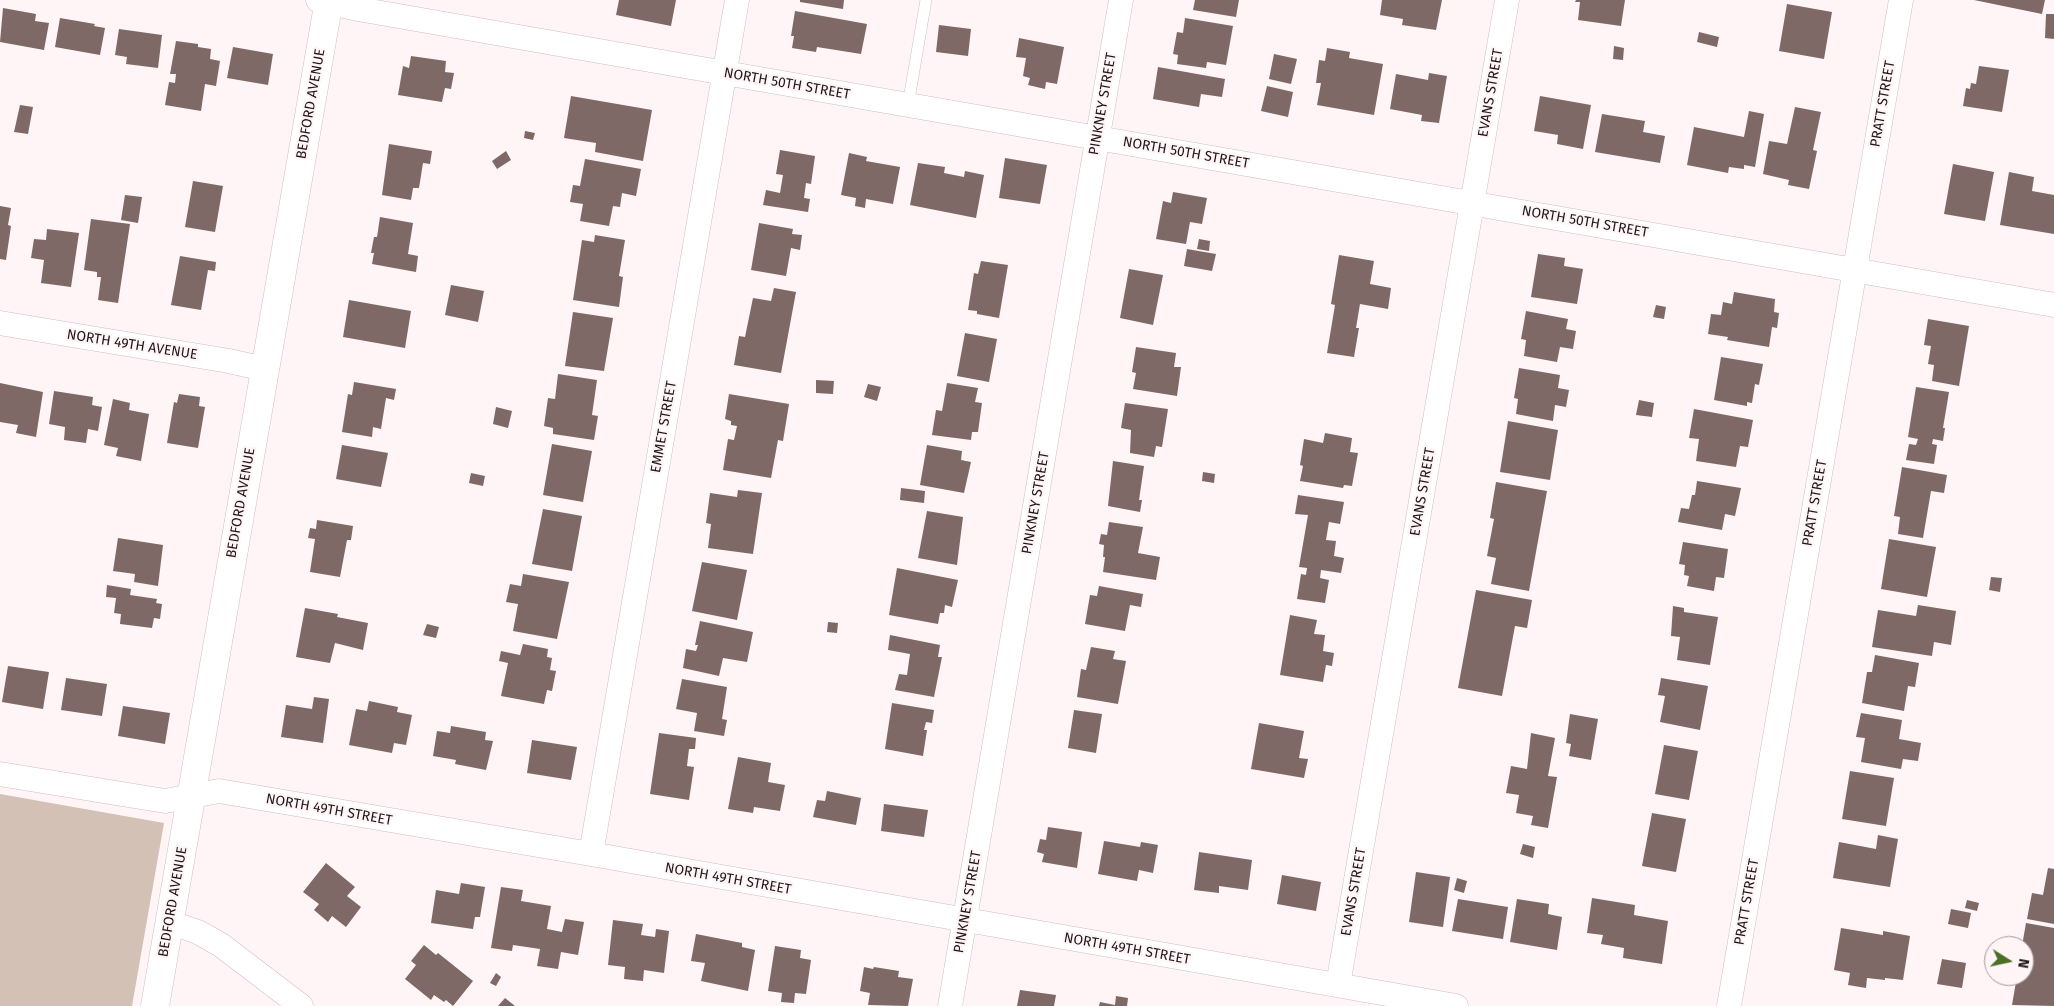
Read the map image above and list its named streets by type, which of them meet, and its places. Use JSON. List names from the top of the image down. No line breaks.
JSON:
{"streets":{"street":["NORTH 50TH STREET","EVANS STREET","BEDFORD AVENUE","PINKNEY STREET","PRATT STREET","NORTH 49TH AVENUE","EMMET STREET","NORTH 49TH STREET"]},"crossings":[["NORTH 50TH STREET","EVANS STREET"],["NORTH 50TH STREET","BEDFORD AVENUE"],["NORTH 50TH STREET","PINKNEY STREET"],["NORTH 50TH STREET","PRATT STREET"],["NORTH 50TH STREET","EMMET STREET"],["EVANS STREET","NORTH 49TH STREET"],["BEDFORD AVENUE","NORTH 49TH AVENUE"],["BEDFORD AVENUE","NORTH 49TH STREET"],["PINKNEY STREET","NORTH 49TH STREET"],["EMMET STREET","NORTH 49TH STREET"]],"north":"right"}
